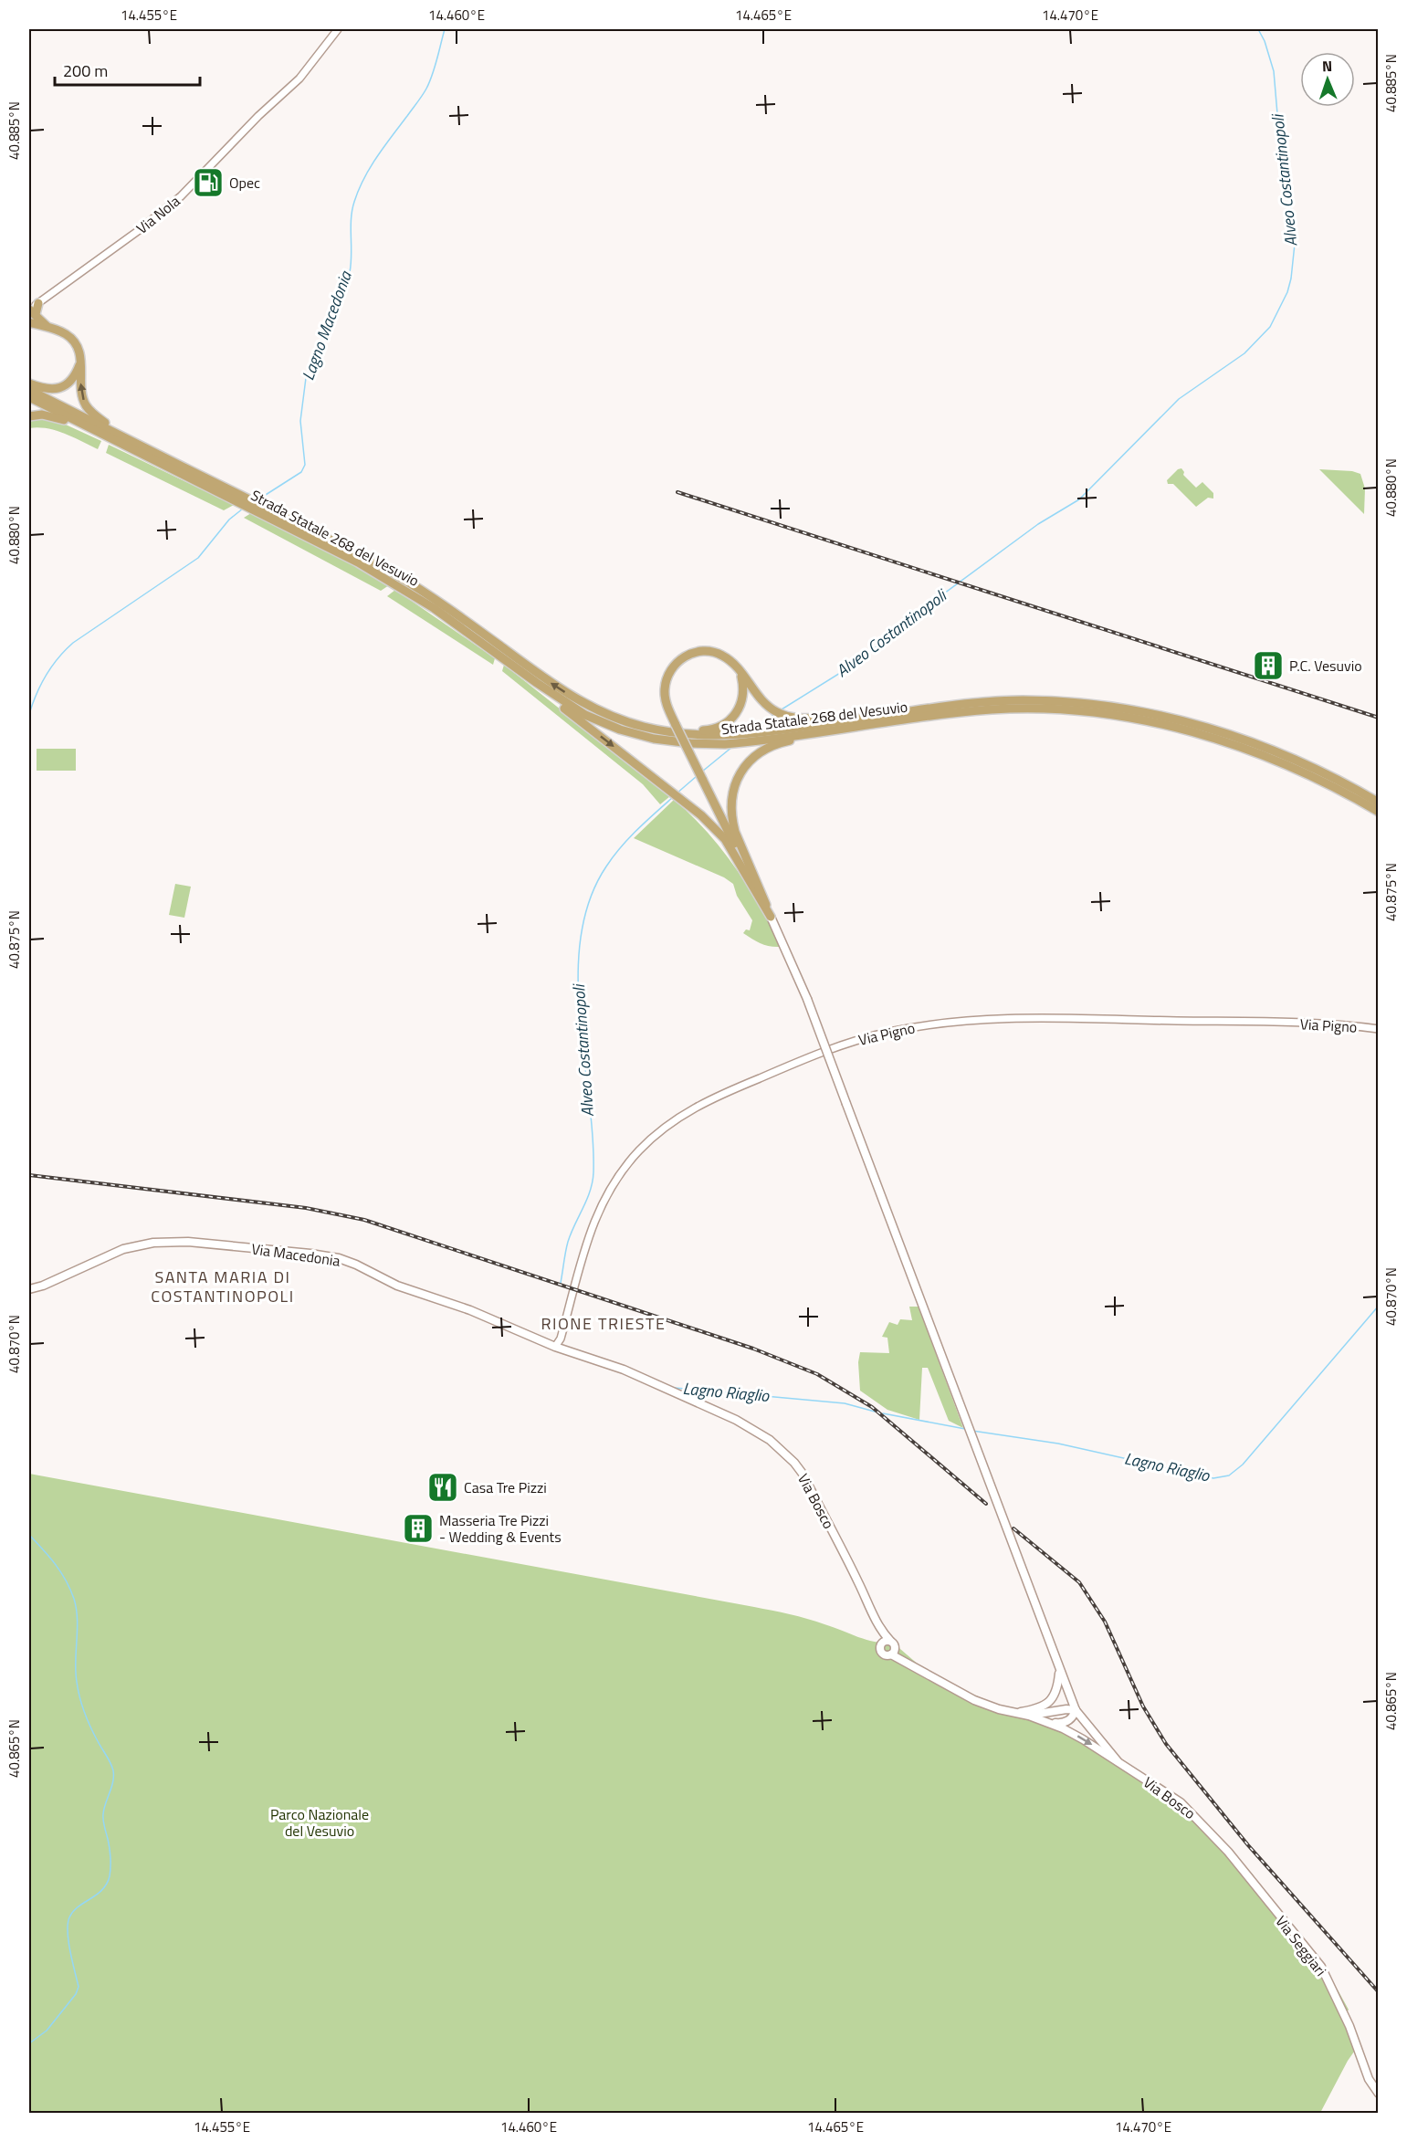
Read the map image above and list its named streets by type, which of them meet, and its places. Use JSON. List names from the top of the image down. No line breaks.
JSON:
{"streets":{"highway":["Strada Statale 268 del Vesuvio"],"main road":["Via Macedonia","Via Bosco","Via Seggiari"],"street":["Via Nola","Via Pigno"]},"crossings":[["Via Pigno","Via Macedonia"],["Via Pigno","Via Bosco"],["Via Macedonia","Via Bosco"],["Via Bosco","Via Seggiari"]],"districts":["SANTA MARIA DI COSTANTINOPOLI","RIONE TRIESTE"],"water":["Alveo Costantinopoli","Lagno Macedonia","Lagno Riaglio"],"parks":["Parco Nazionale del Vesuvio"],"places":{"fuel station":["Opec"],"building":["P.C. Vesuvio","Masseria Tre Pizzi - Wedding & Events"],"restaurant":["Casa Tre Pizzi"]},"scale_bar":"200 m","north":"top","coordinates":["14.455°E","14.460°E","14.465°E","14.470°E","40.885°N","40.880°N","40.875°N","40.870°N","40.865°N"]}
